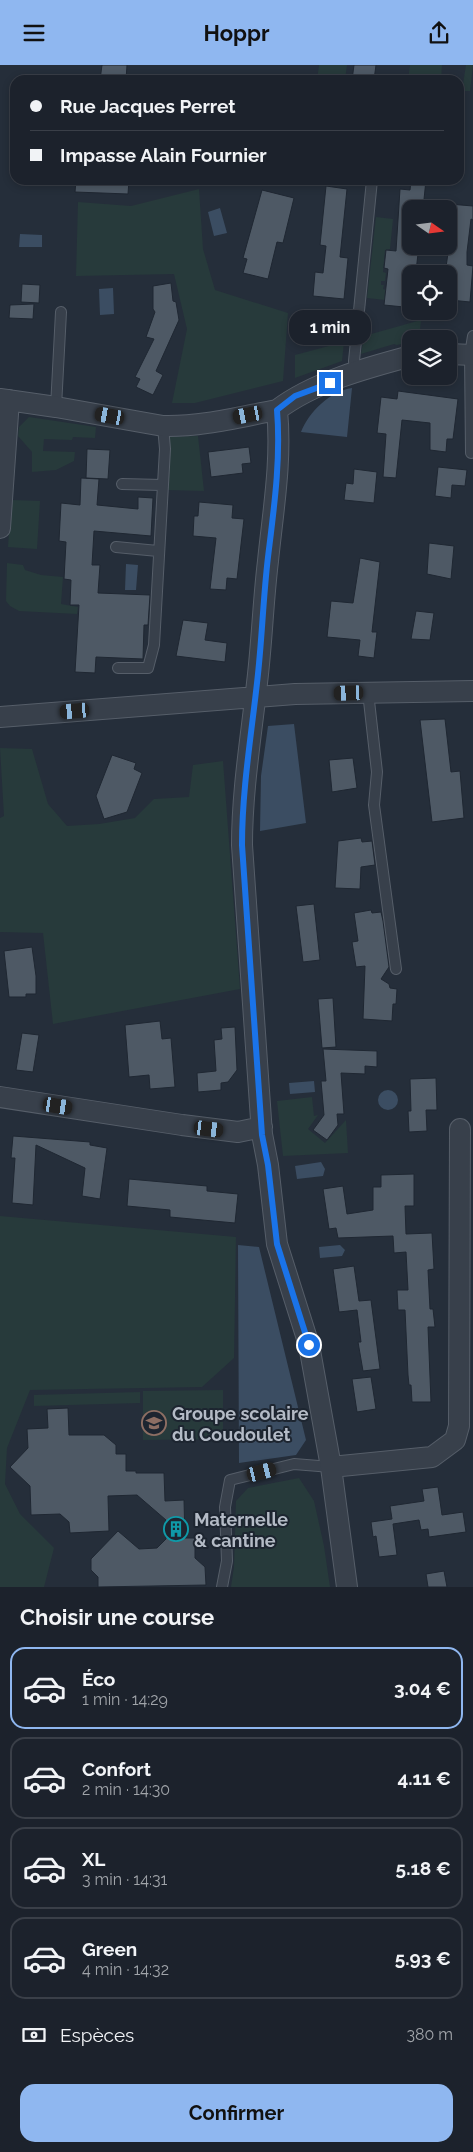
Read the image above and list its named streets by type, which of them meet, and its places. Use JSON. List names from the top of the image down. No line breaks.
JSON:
{"places":{"school or university":["Groupe scolaire du Coudoulet"],"building":["Maternelle & cantine"]},"north":"right","page":{"header":"Hoppr","banner":["Rue Jacques Perret","Impasse Alain Fournier"],"bubble":"1 min","heading":"Choisir une course","list":[{"name":"Éco","note":"1 min · 14:29","value":"3.04 €"},{"name":"Confort","note":"2 min · 14:30","value":"4.11 €"},{"name":"XL","note":"3 min · 14:31","value":"5.18 €"},{"name":"Green","note":"4 min · 14:32","value":"5.93 €"}],"pay":["Espèces","380 m"],"buttons":"Confirmer"}}
